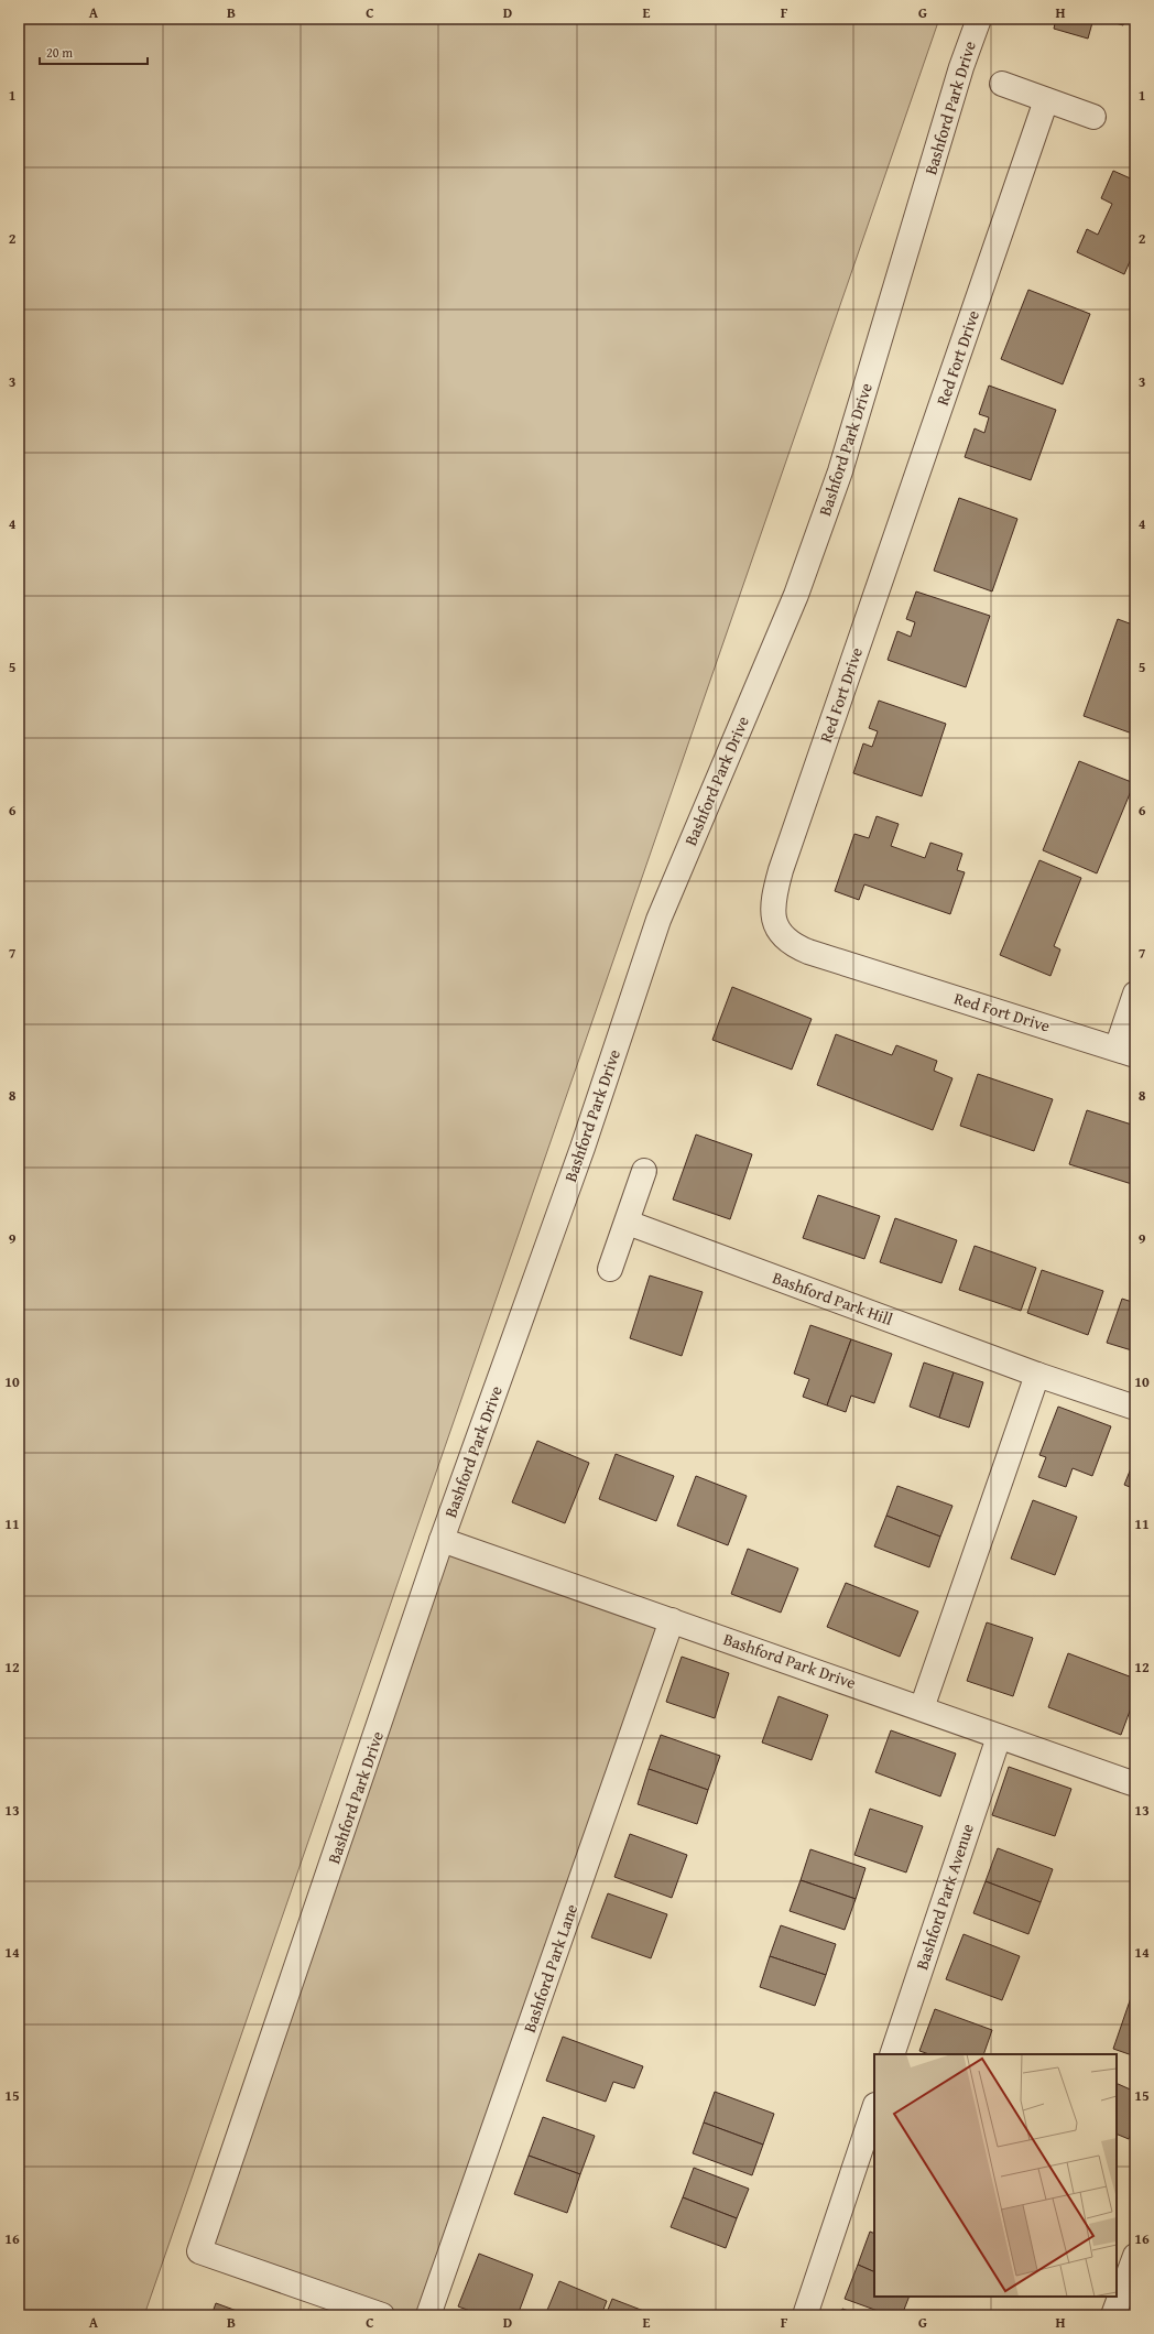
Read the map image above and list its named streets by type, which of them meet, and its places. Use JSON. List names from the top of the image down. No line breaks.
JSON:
{"streets":{"street":["Bashford Park Drive","Red Fort Drive","Bashford Park Hill","Bashford Park Avenue","Bashford Park Lane"]},"crossings":[["Bashford Park Drive","Bashford Park Avenue"],["Bashford Park Drive","Bashford Park Lane"]],"scale_bar":"20 m","grid":{"columns":["A","B","C","D","E","F","G","H"],"rows":["1","2","3","4","5","6","7","8","9","10","11","12","13","14","15","16"]}}
